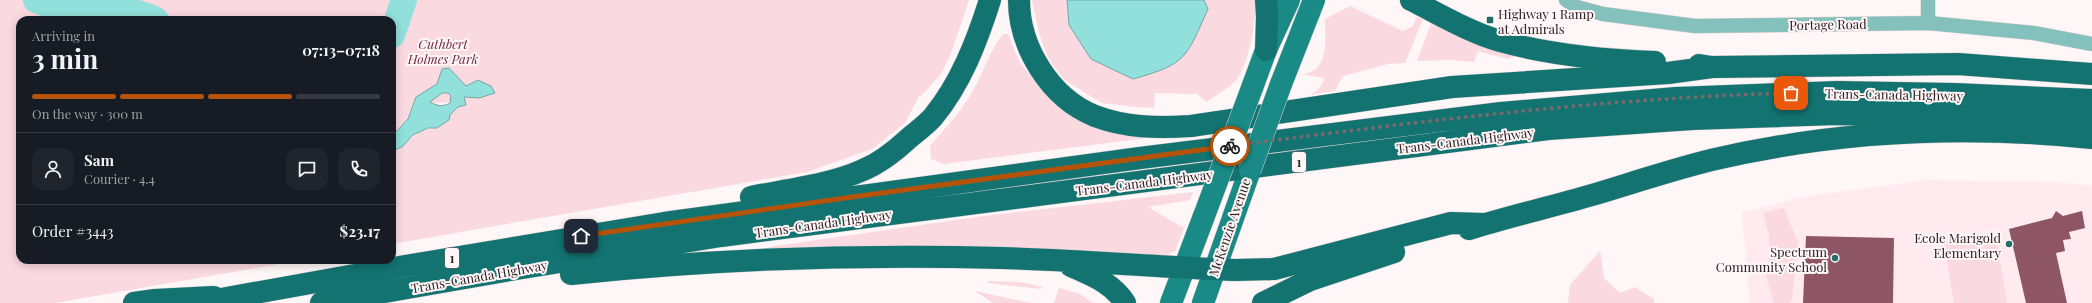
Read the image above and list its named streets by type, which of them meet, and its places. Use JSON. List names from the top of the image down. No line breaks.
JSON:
{"streets":{"highway":["Trans-Canada Highway","1"],"main road":["McKenzie Avenue"],"street":["Portage Road"]},"parks":["Cuthbert Holmes Park"],"places":{"transit":["Highway 1 Ramp at Admirals"],"other":["Ecole Marigold Elementary","Spectrum Community School"]},"page":{"heading":["3 min","Arriving in","07:13–07:18"],"panel":["Sam","Courier · 4.4","Order #3443","$23.17"],"bar":"On the way · 300 m"}}
